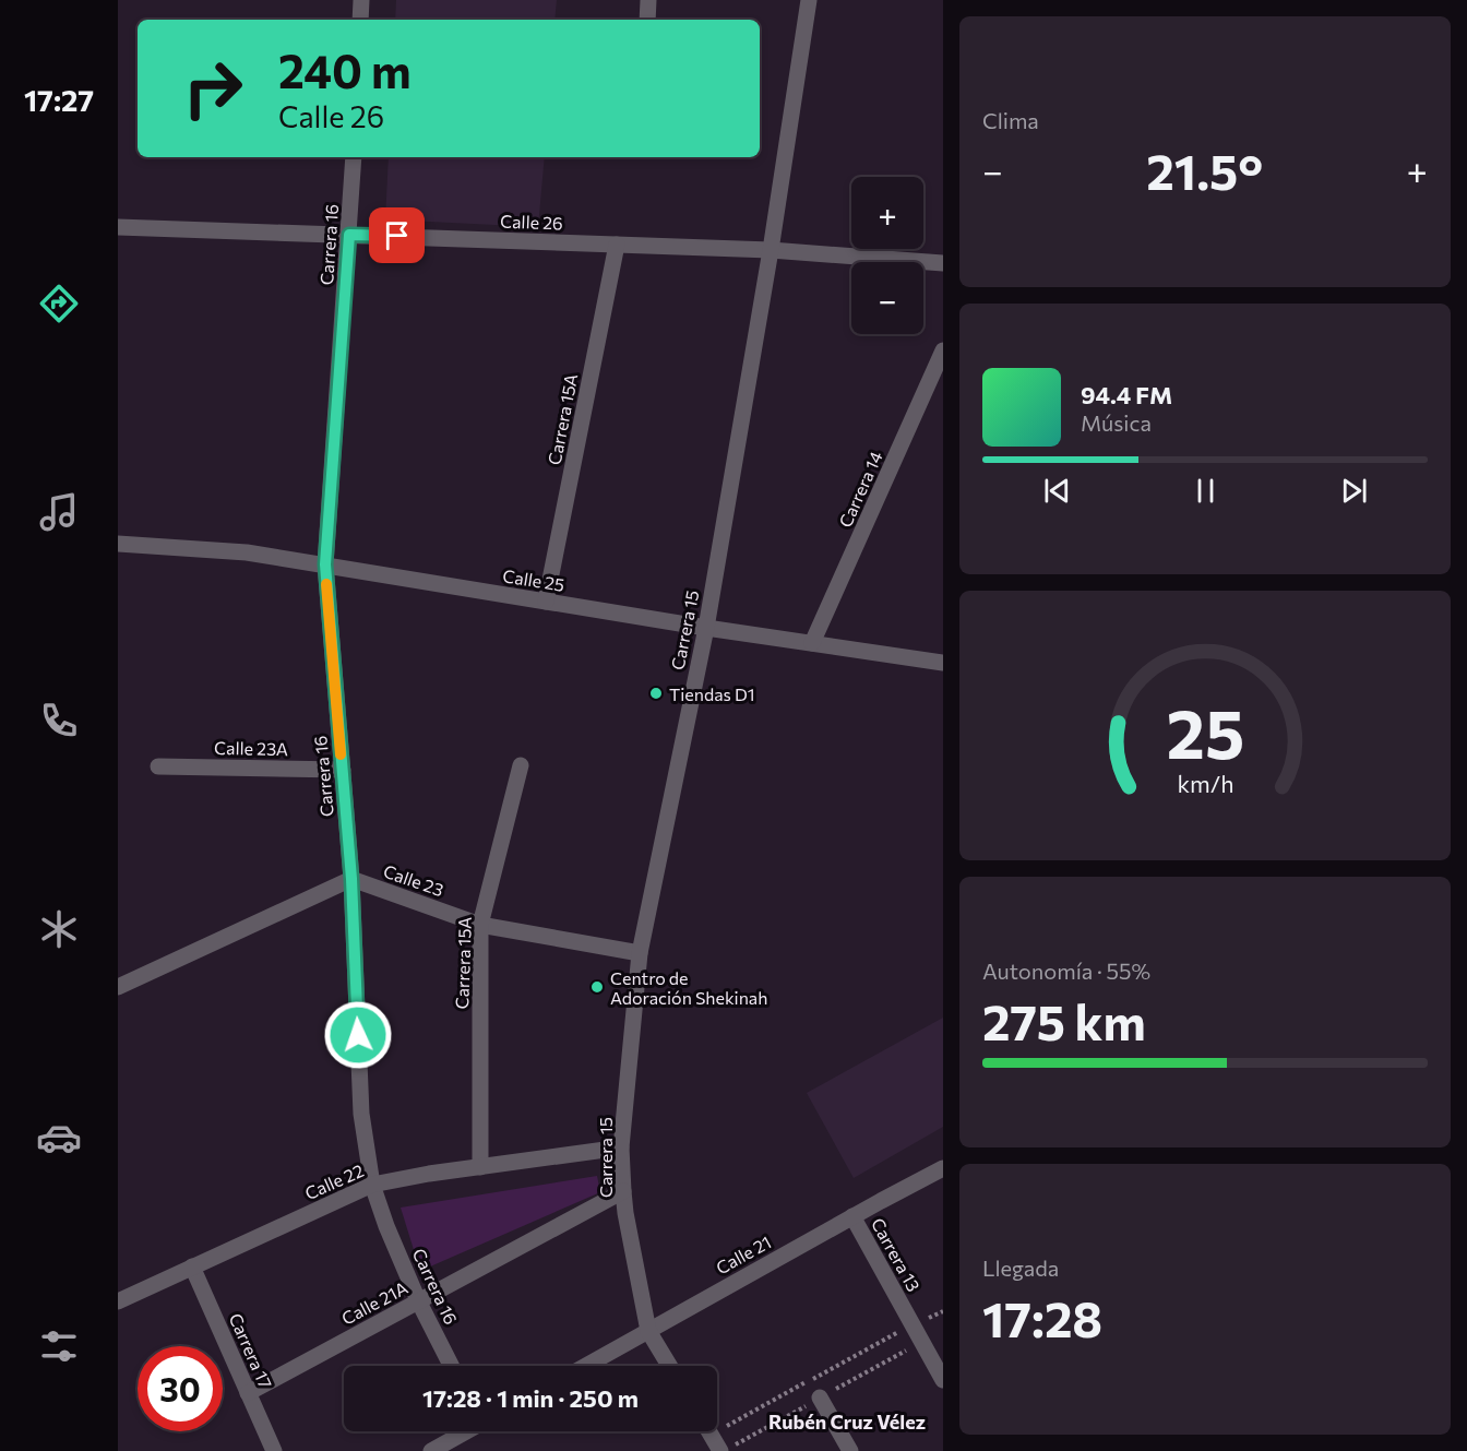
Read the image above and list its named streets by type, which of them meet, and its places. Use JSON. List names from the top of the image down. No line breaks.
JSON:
{"streets":{"street":["Calle 26","Carrera 16","Carrera 15A","Carrera 14","Calle 25","Carrera 15","Calle 23A","Calle 23","Calle 22","Calle 21","Carrera 13","Calle 21A","Carrera 17"]},"crossings":[["Calle 26","Carrera 16"],["Calle 26","Carrera 15A"],["Calle 26","Carrera 15"],["Carrera 16","Calle 25"],["Carrera 16","Calle 23A"],["Carrera 16","Calle 23"],["Carrera 16","Calle 22"],["Carrera 16","Calle 21A"],["Carrera 15A","Calle 25"],["Carrera 15A","Calle 23"],["Carrera 15A","Calle 22"],["Carrera 14","Calle 25"],["Calle 25","Carrera 15"],["Carrera 15","Calle 23"],["Carrera 15","Calle 22"],["Carrera 15","Calle 21"],["Carrera 15","Calle 21A"],["Calle 22","Carrera 17"],["Calle 21","Carrera 13"],["Calle 21A","Carrera 17"]],"districts":["Rubén Cruz Vélez"],"places":["Tiendas D1","Centro de Adoración Shekinah"],"page":{"tabs":"17:27","tile":["Clima",["Autonomía · 55%","275 km"],["Llegada","17:28"]],"turn":["240 m","Calle 26"],"heat":["−","21.5°","+"],"map_buttons":["+","−"],"song":["94.4 FM","Música"],"limit":"30","trip":"17:28 · 1 min · 250 m","gauge":["25","km/h"]}}
